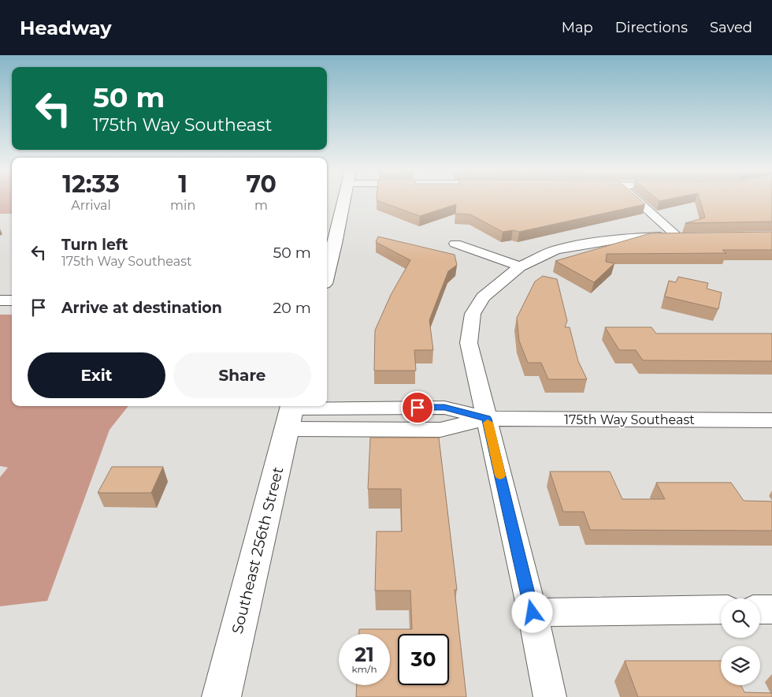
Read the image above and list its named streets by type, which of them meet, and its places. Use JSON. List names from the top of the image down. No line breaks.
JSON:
{"streets":{"main road":["Southeast 256th Street"],"street":["175th Way Southeast"]},"crossings":[["175th Way Southeast","Southeast 256th Street"]],"page":{"header":"Headway","nav":["Map","Directions","Saved"],"turn":["50 m","175th Way Southeast"],"eta":["12:33","Arrival","1","min","70","m"],"list":[{"name":"Turn left","note":"175th Way Southeast","value":"50 m"},{"name":"Arrive at destination","value":"20 m"}],"buttons":["Exit","Share"],"speed":"21 km/h","limit":"30"}}
